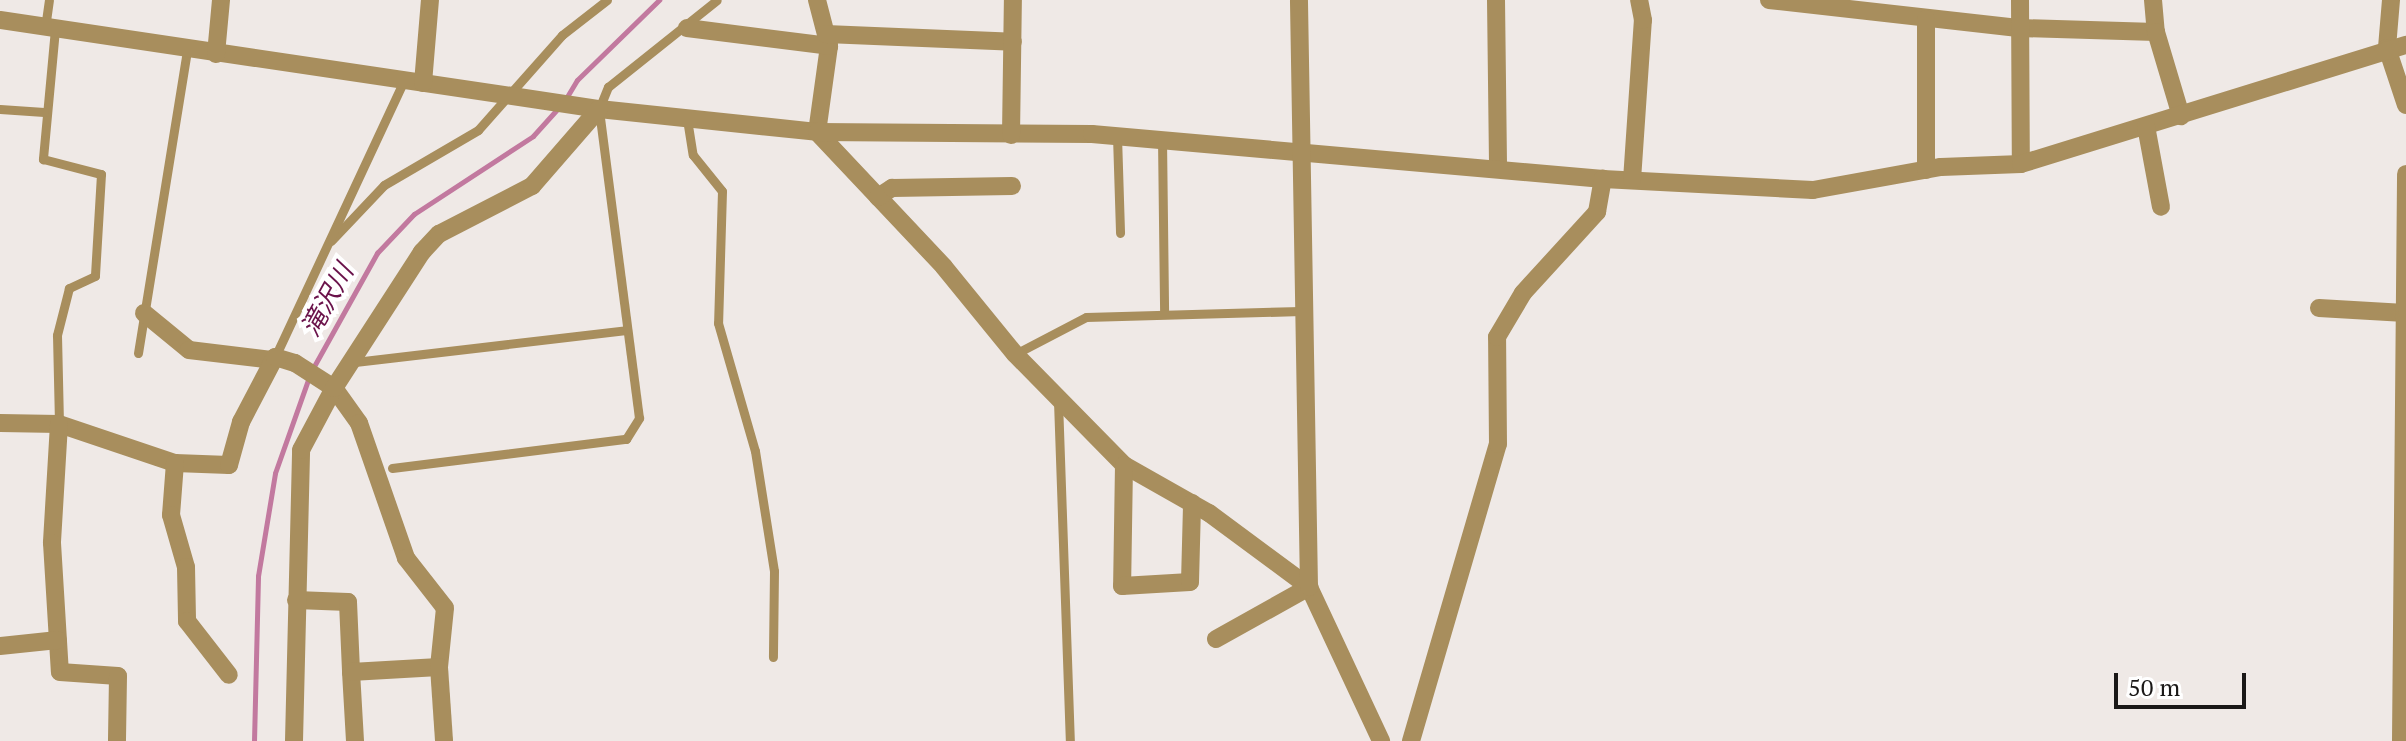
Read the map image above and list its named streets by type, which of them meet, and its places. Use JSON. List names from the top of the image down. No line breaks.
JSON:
{"water":["滝沢川"],"scale_bar":"50 m"}
